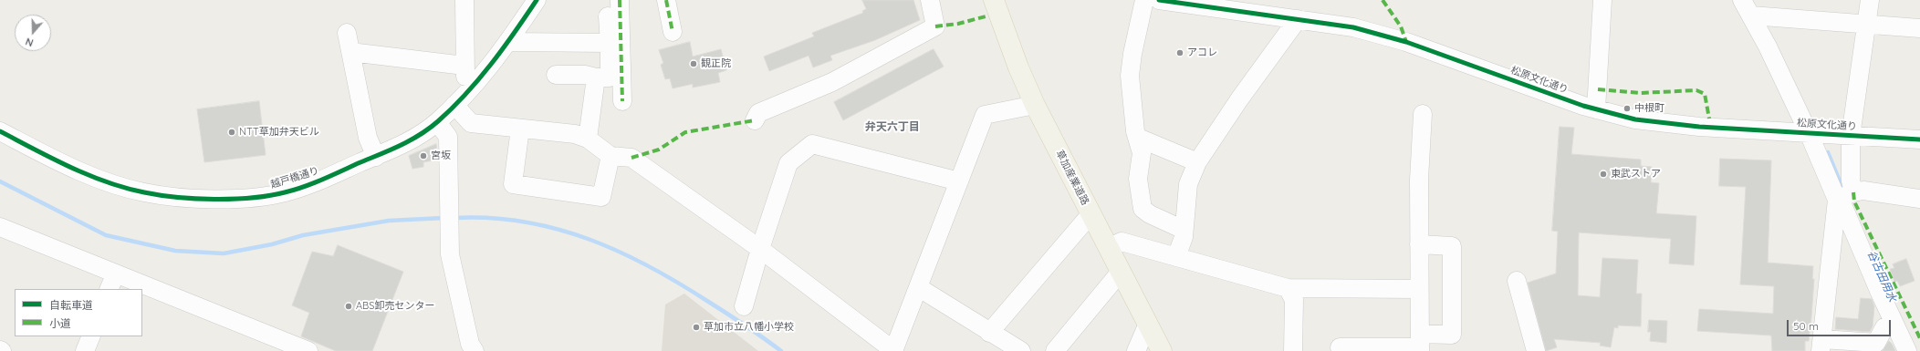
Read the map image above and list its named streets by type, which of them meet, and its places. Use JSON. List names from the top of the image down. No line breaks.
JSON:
{"streets":{"main road":["草加産業道路"],"street":["松原文化通り","越戸橋通り"]},"districts":["弁天六丁目"],"water":["谷古田用水"],"places":["アコレ","観正院","中根町","NTT草加弁天ビル","宮坂","東武ストア","ABS卸売センター","草加市立八幡小学校"],"legend":["自転車道","小道"],"scale_bar":"50 m","north":"bottom"}
